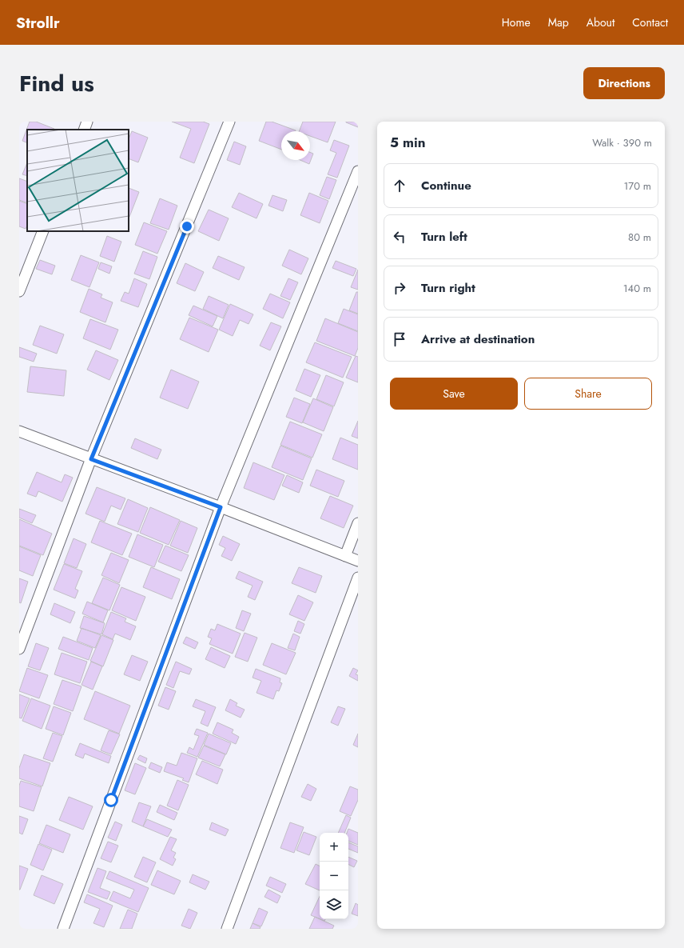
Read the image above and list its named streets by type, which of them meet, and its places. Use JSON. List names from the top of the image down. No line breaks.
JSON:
{"north":"bottom right","page":{"header":"Strollr","nav":["Home","Map","About","Contact"],"title":"Find us","buttons":["Directions",["Save","Share"]],"heading":["5 min","Walk · 390 m"],"list":[["Continue","170 m"],["Turn left","80 m"],["Turn right","140 m"],"Arrive at destination"],"map_buttons":["+","−"]}}
